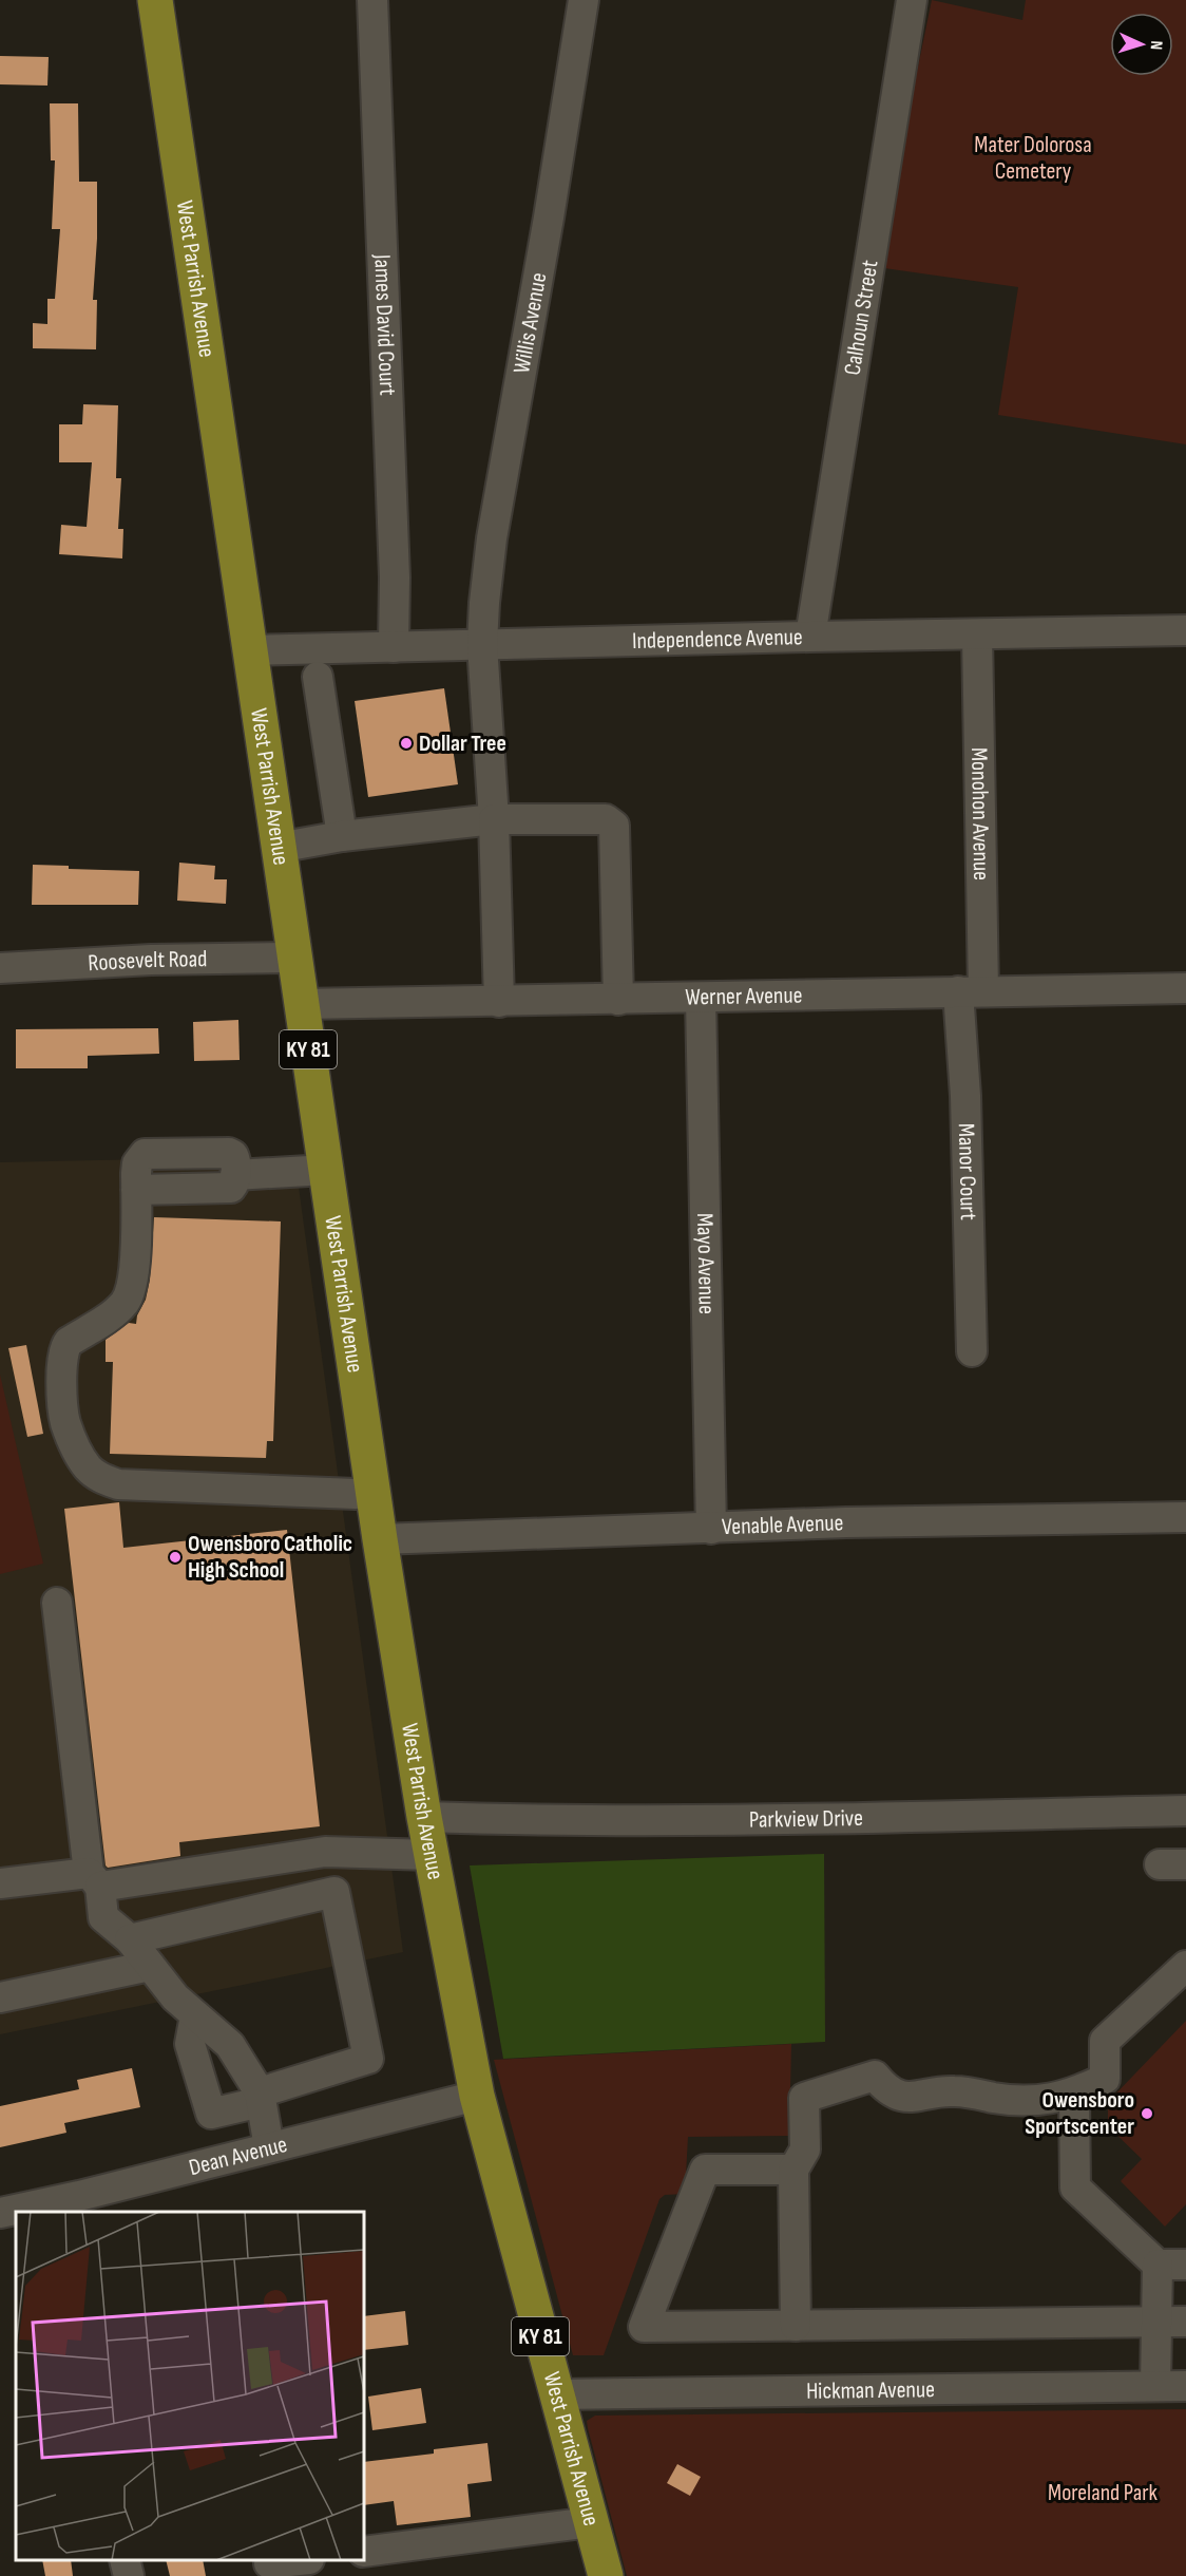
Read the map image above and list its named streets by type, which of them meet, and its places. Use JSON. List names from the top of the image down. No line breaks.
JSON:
{"streets":{"main road":["West Parrish Avenue","KY 81"],"street":["Calhoun Street","Willis Avenue","James David Court","Independence Avenue","Monohon Avenue","Roosevelt Road","Werner Avenue","Manor Court","Mayo Avenue","Venable Avenue","Parkview Drive","Dean Avenue","Hickman Avenue"]},"crossings":[["West Parrish Avenue","Independence Avenue"],["West Parrish Avenue","Roosevelt Road"],["West Parrish Avenue","Werner Avenue"],["West Parrish Avenue","Venable Avenue"],["West Parrish Avenue","Parkview Drive"],["West Parrish Avenue","Dean Avenue"],["West Parrish Avenue","Hickman Avenue"],["Calhoun Street","Independence Avenue"],["Willis Avenue","Independence Avenue"],["Willis Avenue","Werner Avenue"],["James David Court","Independence Avenue"],["Independence Avenue","Monohon Avenue"],["Monohon Avenue","Werner Avenue"],["Monohon Avenue","Manor Court"],["Werner Avenue","Manor Court"],["Werner Avenue","Mayo Avenue"],["Mayo Avenue","Venable Avenue"]],"parks":["Mater Dolorosa Cemetery","Moreland Park"],"places":["Dollar Tree","Owensboro Catholic High School","Owensboro Sportscenter"],"north":"right"}
